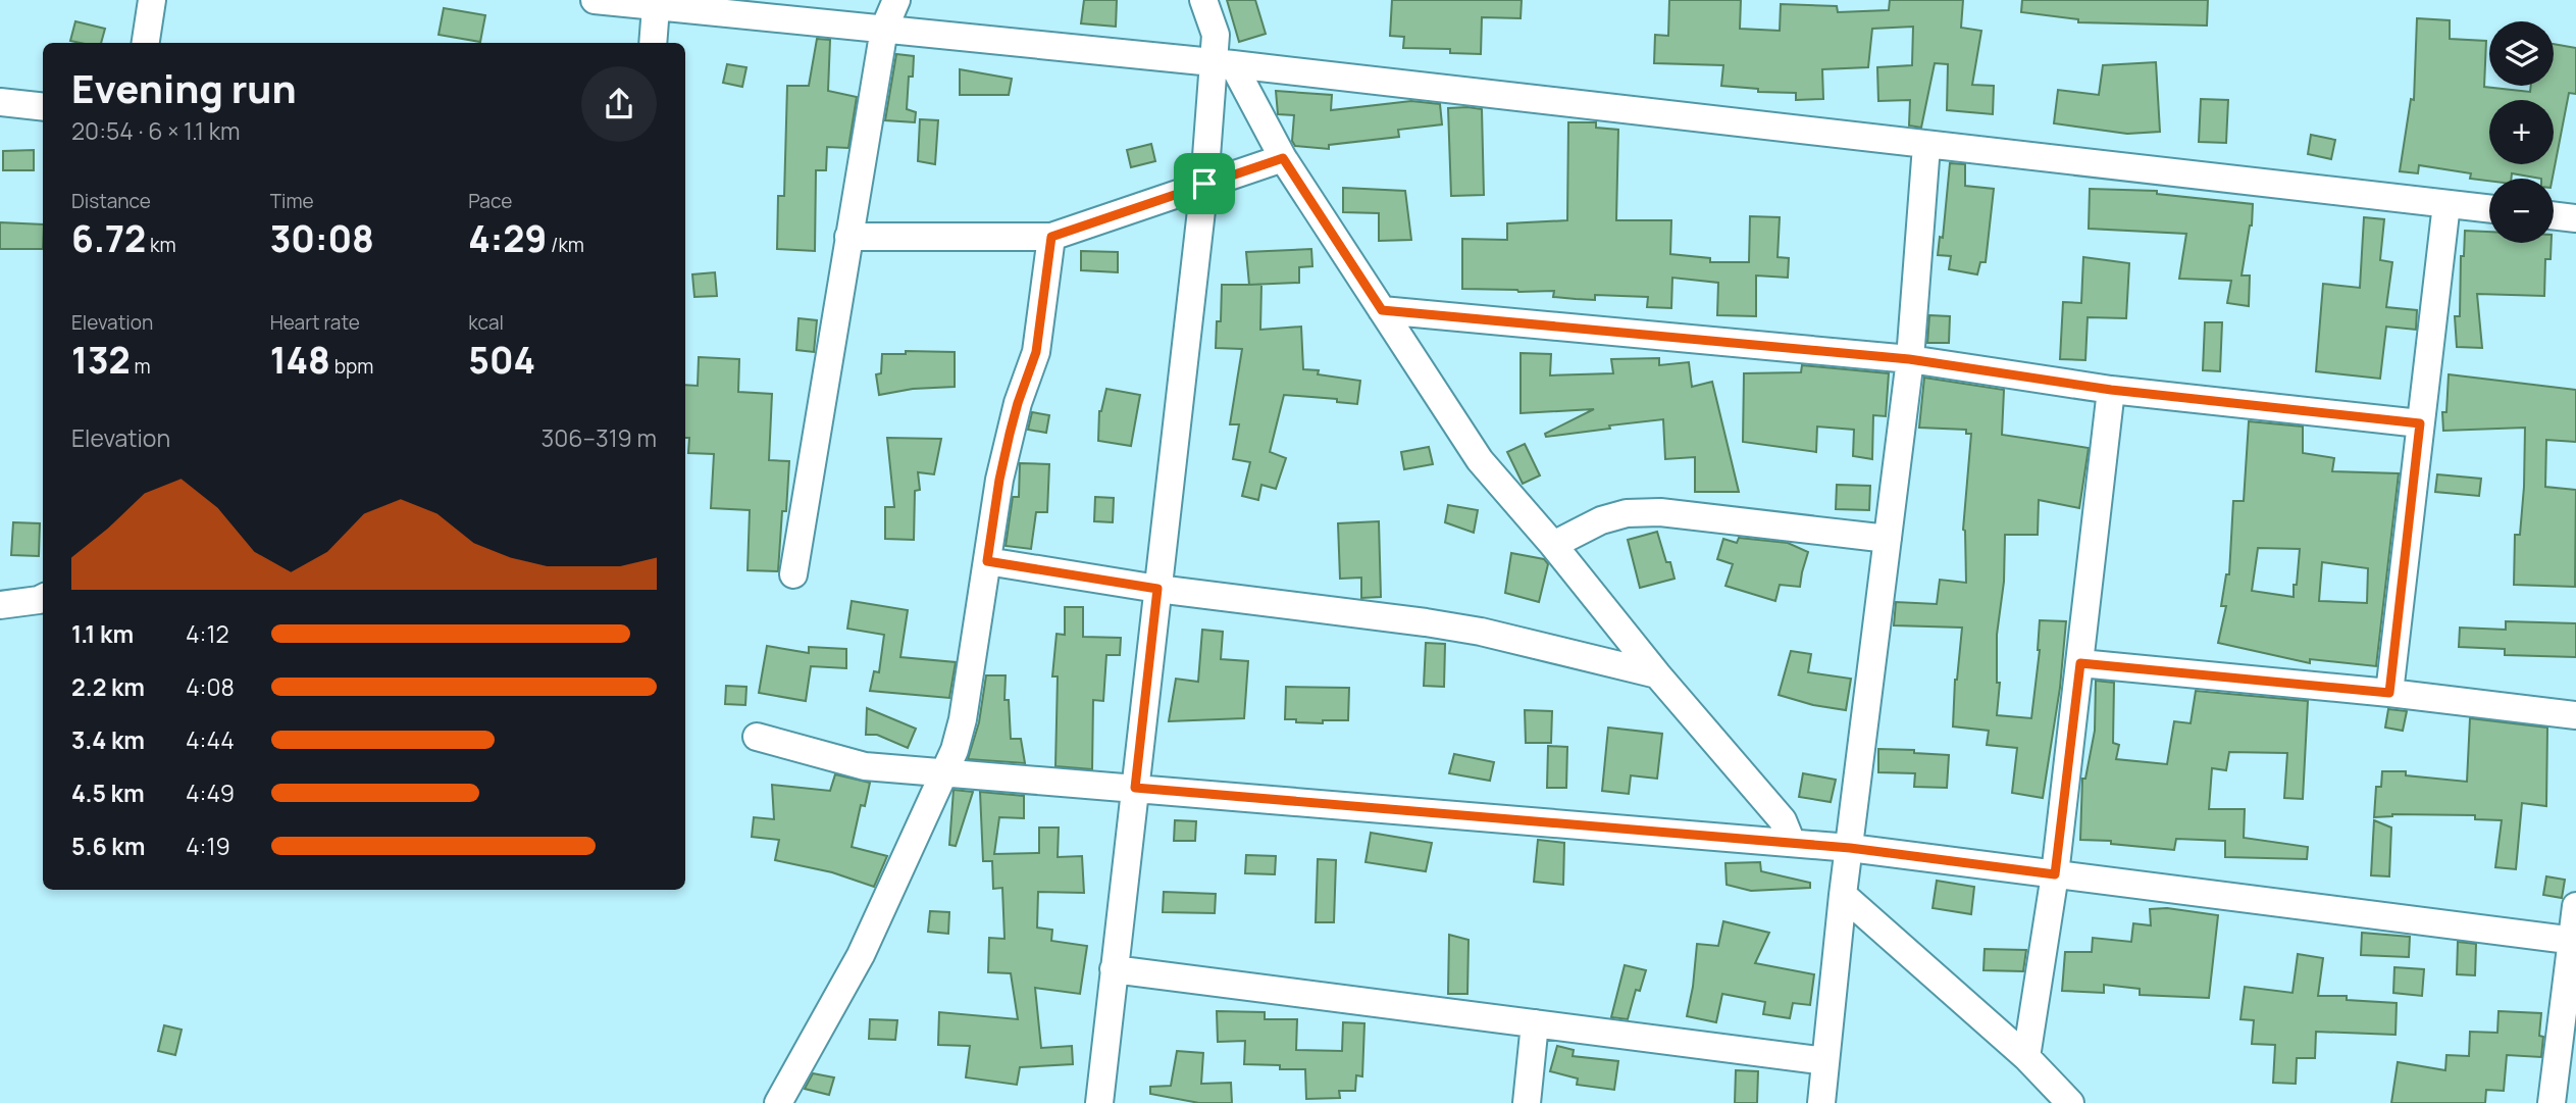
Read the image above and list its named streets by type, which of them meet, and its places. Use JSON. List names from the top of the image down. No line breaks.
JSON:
{"page":{"map_buttons":["+","−"],"heading":["Evening run","20:54 · 6 × 1.1 km"],"stats":[["Distance","6.72 km"],["Time","30:08"],["Pace","4:29 /km"],["Elevation","132 m"],["Heart rate","148 bpm"],["kcal","504"]],"chart":["Elevation","306–319 m"],"list":[{"name":"1.1 km","note":"4:12"},{"name":"2.2 km","note":"4:08"},{"name":"3.4 km","note":"4:44"},{"name":"4.5 km","note":"4:49"},{"name":"5.6 km","note":"4:19"}]}}
